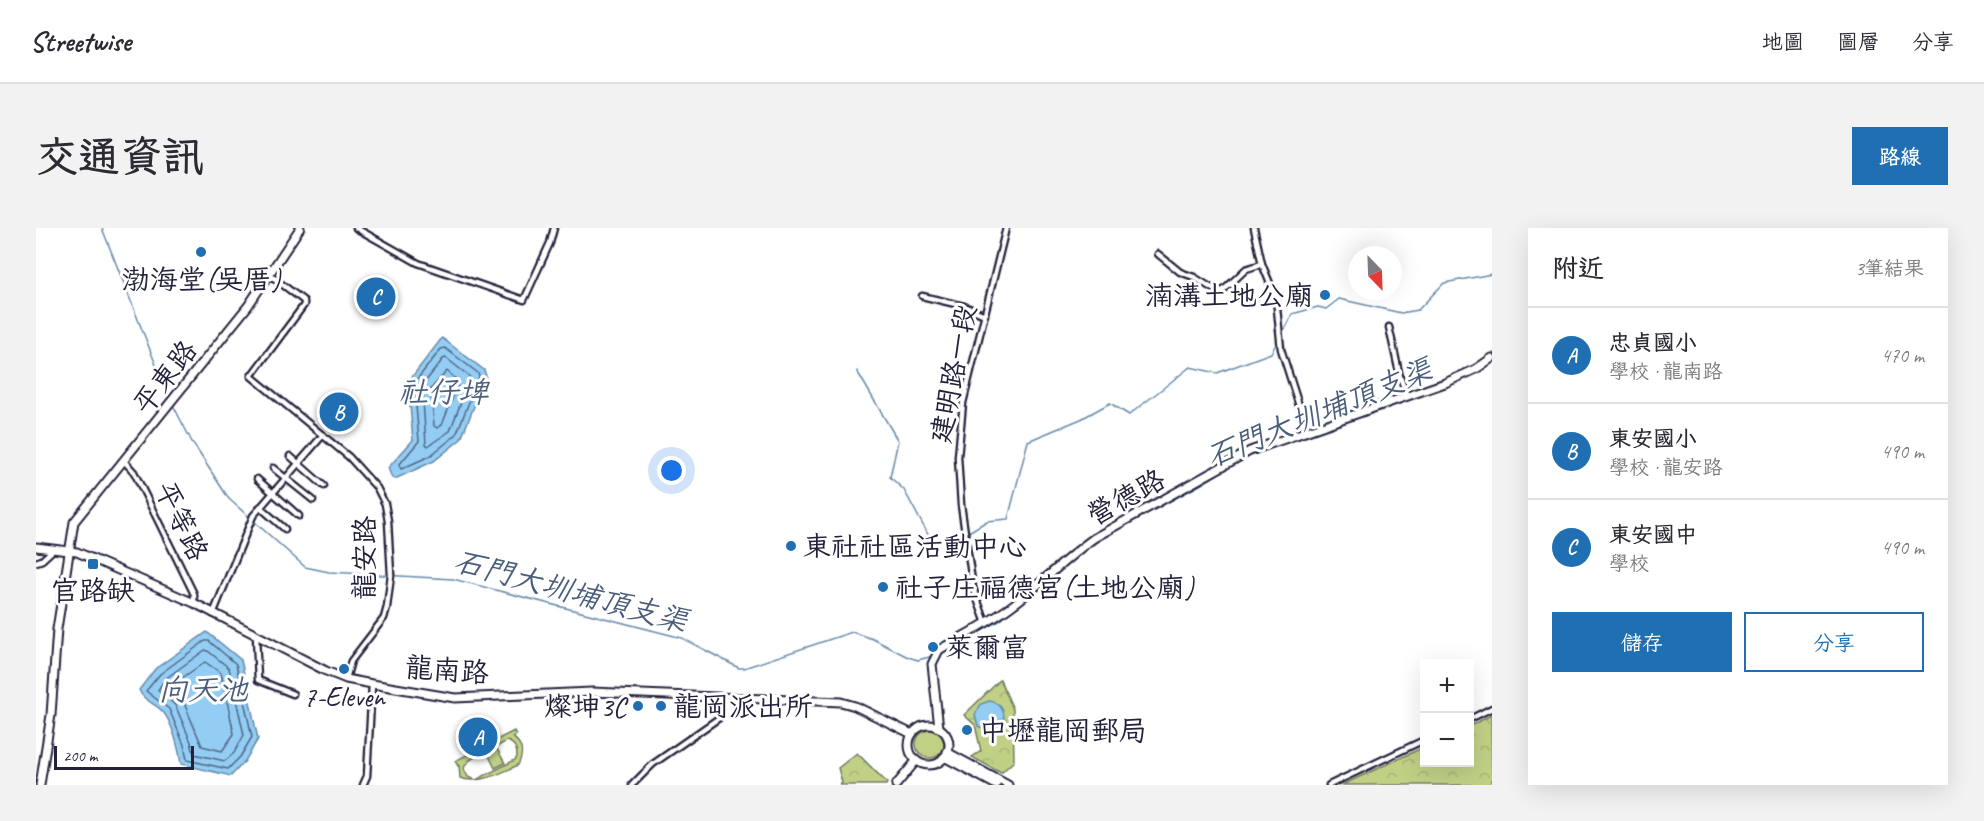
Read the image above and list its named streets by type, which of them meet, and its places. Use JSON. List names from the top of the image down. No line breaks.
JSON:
{"streets":{"street":["建明路一段","平東路","營德路","平等路","龍安路","龍南路"]},"crossings":[["建明路一段","營德路"],["平東路","平等路"],["平東路","龍安路"],["平東路","龍南路"],["營德路","龍南路"],["平等路","龍南路"],["龍安路","龍南路"]],"water":["社仔埤","石門大圳埔頂支渠","向天池"],"places":{"other":["渤海堂(吳厝)","湳溝土地公廟","東社社區活動中心","社子庄福德宮(土地公廟)","萊爾富","7-Eleven","燦坤3C","龍岡派出所","中壢龍岡郵局"],"transit":["官路缺"]},"scale_bar":"200 m","north":"bottom right","page":{"header":"Streetwise","nav":["地圖","圖層","分享"],"buttons":["路線",["儲存","分享"]],"title":"交通資訊","heading":["附近","3筆結果"],"pins":["C","B","A"],"list":[{"mark":"A","name":"忠貞國小","note":"學校 · 龍南路","value":"470 m"},{"mark":"B","name":"東安國小","note":"學校 · 龍安路","value":"490 m"},{"mark":"C","name":"東安國中","note":"學校","value":"490 m"}],"map_buttons":["+","−"],"scale":"200 m"}}
